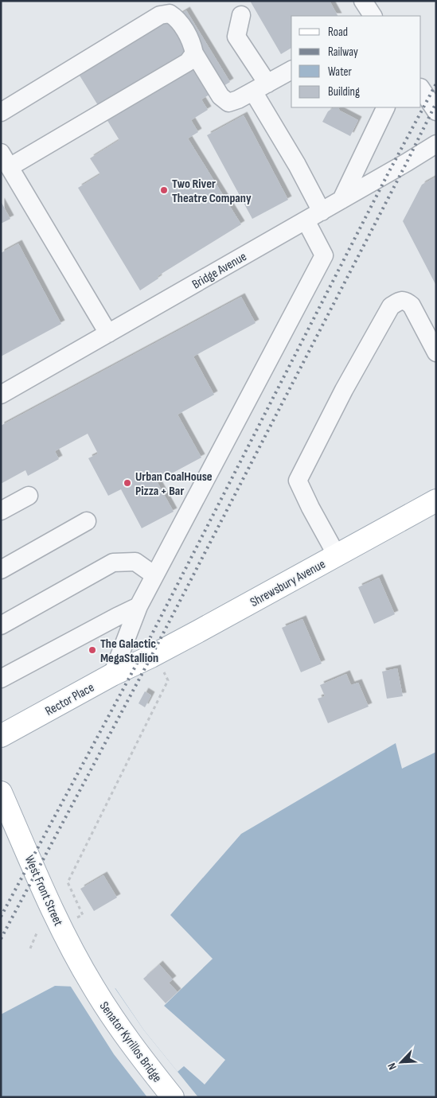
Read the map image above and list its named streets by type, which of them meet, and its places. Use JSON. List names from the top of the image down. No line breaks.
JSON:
{"streets":{"main road":["Shrewsbury Avenue","Rector Place","West Front Street","Senator Kyrillos Bridge"],"street":["Bridge Avenue"]},"crossings":[["Shrewsbury Avenue","Rector Place"],["West Front Street","Senator Kyrillos Bridge"]],"places":["Two River Theatre Company","Urban CoalHouse Pizza + Bar","The Galactic MegaStallion"],"legend":["Road","Railway","Water","Building"],"north":"bottom left"}
